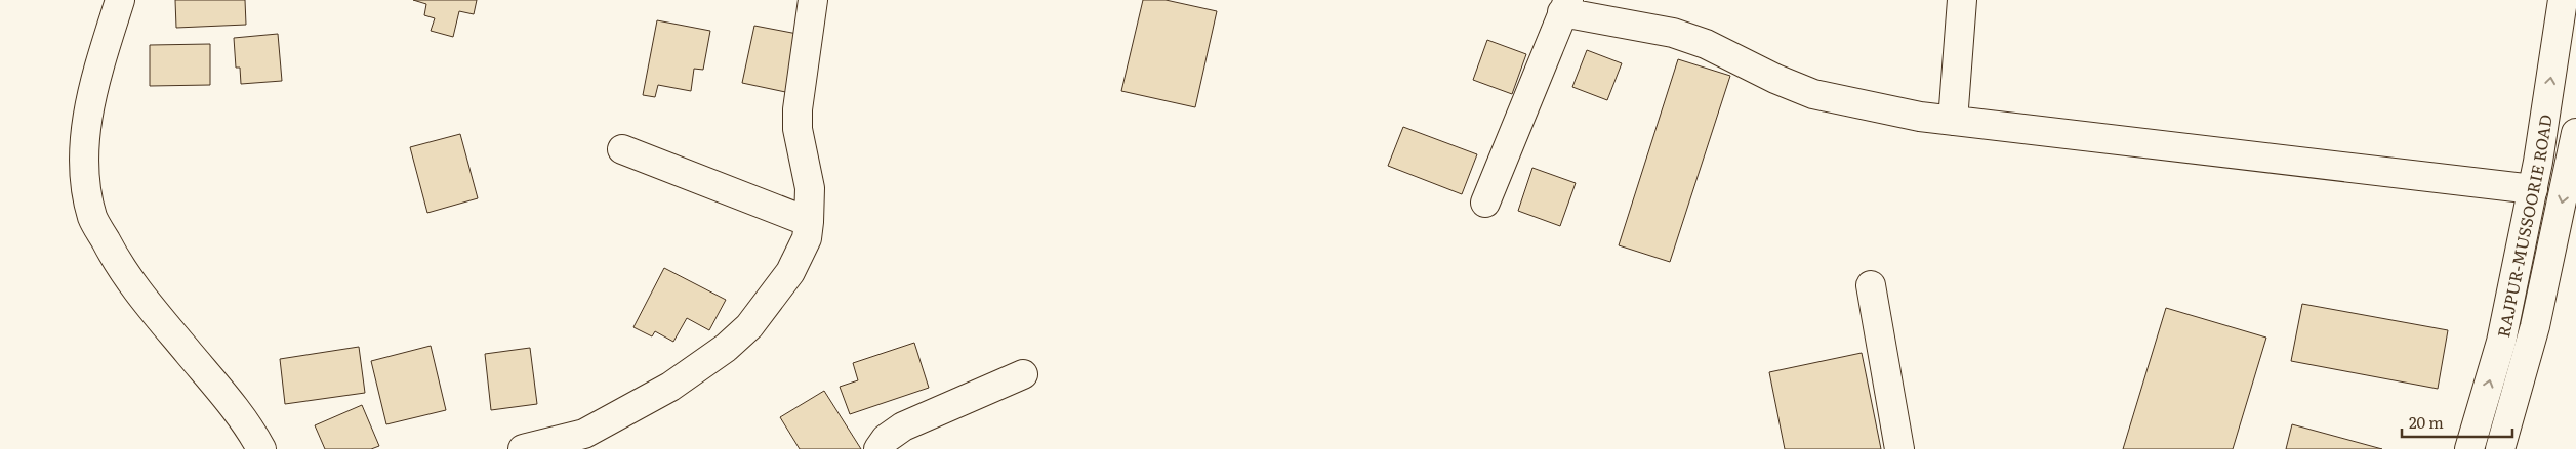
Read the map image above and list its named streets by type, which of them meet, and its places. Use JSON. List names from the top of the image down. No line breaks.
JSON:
{"streets":{"street":["RAJPUR-MUSSOORIE ROAD"]},"scale_bar":"20 m"}
